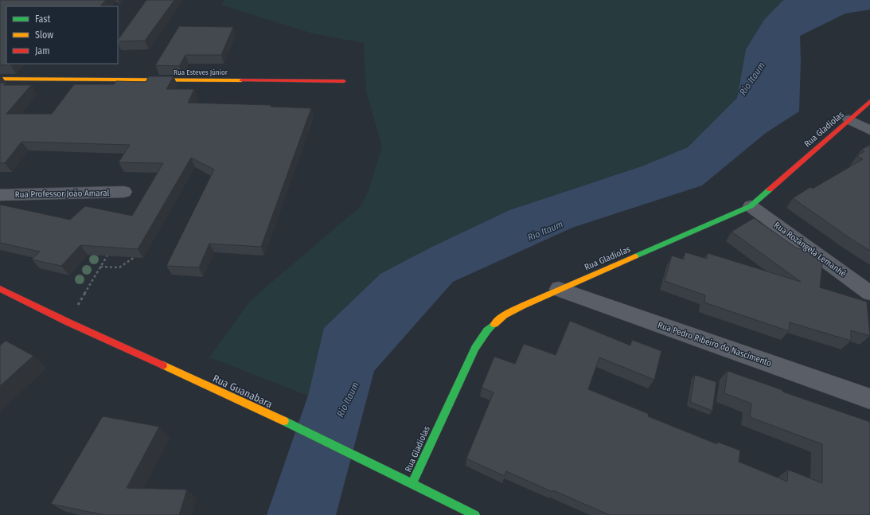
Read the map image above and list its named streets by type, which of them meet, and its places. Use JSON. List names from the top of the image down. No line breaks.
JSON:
{"streets":{"street":["Rua Esteves Júnior","Rua Gladiolas","Rua Professor João Amaral","Rua Rozângela Lemanhê","Rua Pedro Ribeiro do Nascimento","Rua Guanabara"]},"crossings":[["Rua Gladiolas","Rua Rozângela Lemanhê"],["Rua Gladiolas","Rua Pedro Ribeiro do Nascimento"],["Rua Gladiolas","Rua Guanabara"]],"water":["Rio Itaum"],"legend":["Fast","Slow","Jam"]}
